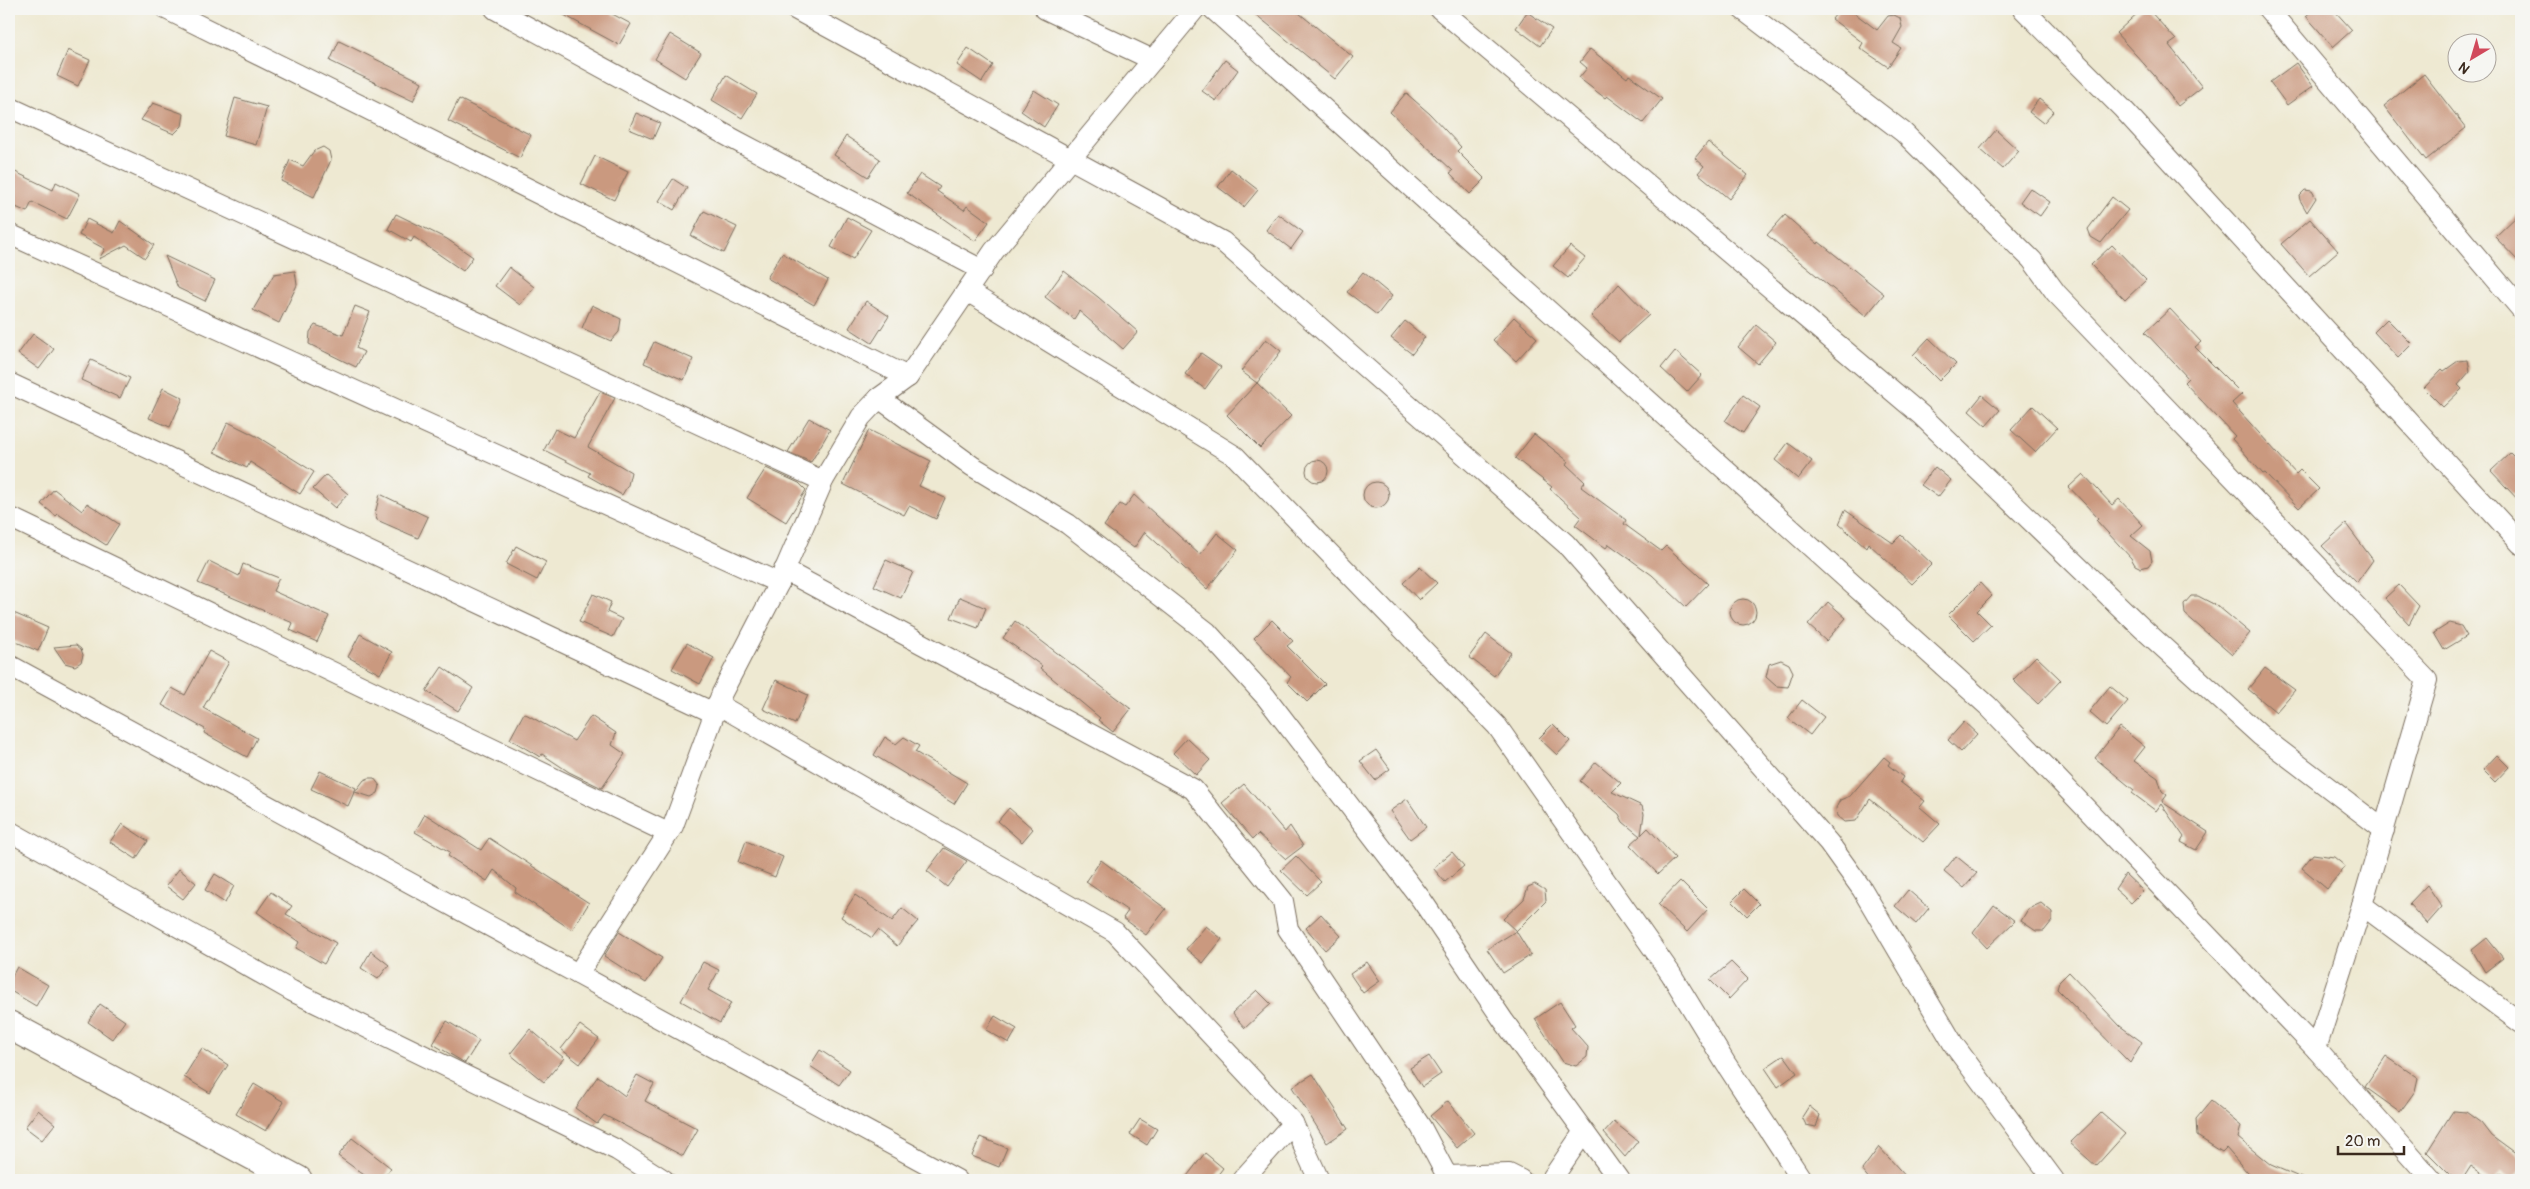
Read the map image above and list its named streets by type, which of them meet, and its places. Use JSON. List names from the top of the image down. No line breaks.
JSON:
{"scale_bar":"20 m","north":"bottom left"}
